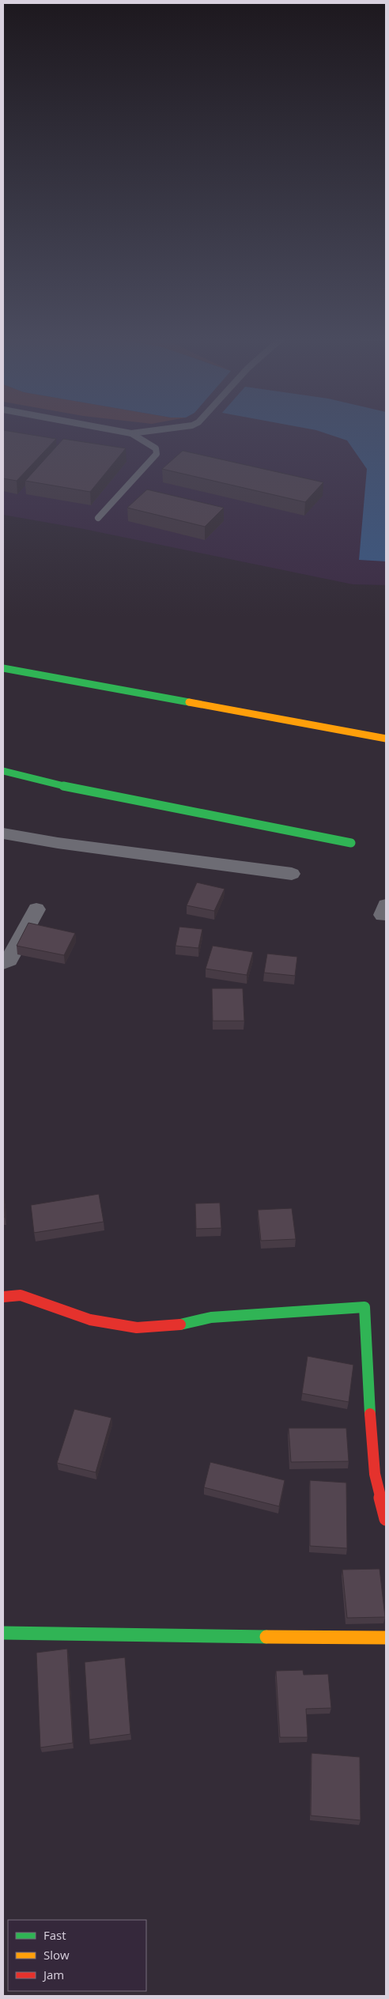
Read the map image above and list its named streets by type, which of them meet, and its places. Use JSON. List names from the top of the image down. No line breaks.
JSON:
{"legend":["Fast","Slow","Jam"]}
